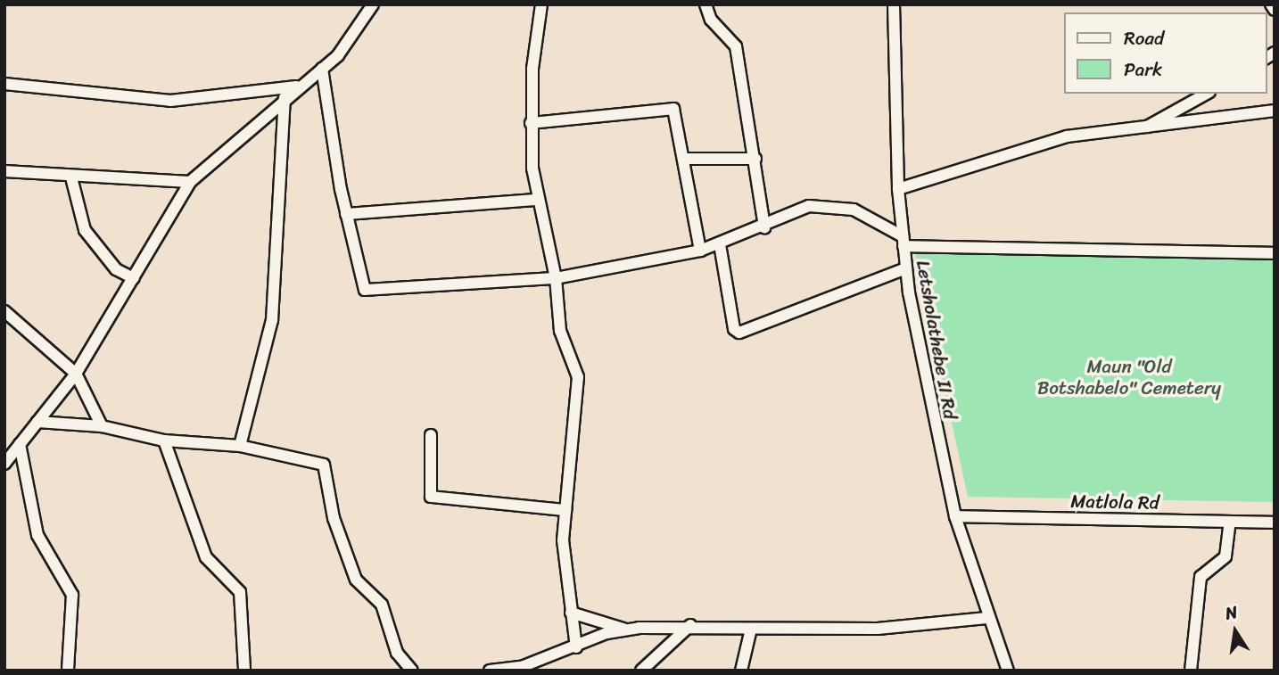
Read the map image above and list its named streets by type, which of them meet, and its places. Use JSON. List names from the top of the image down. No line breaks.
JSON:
{"streets":{"street":["Letsholathebe II Rd","Matlola Rd"]},"crossings":[["Letsholathebe II Rd","Matlola Rd"]],"parks":["Maun \"Old Botshabelo\" Cemetery"],"legend":["Road","Park"],"north":"top"}
